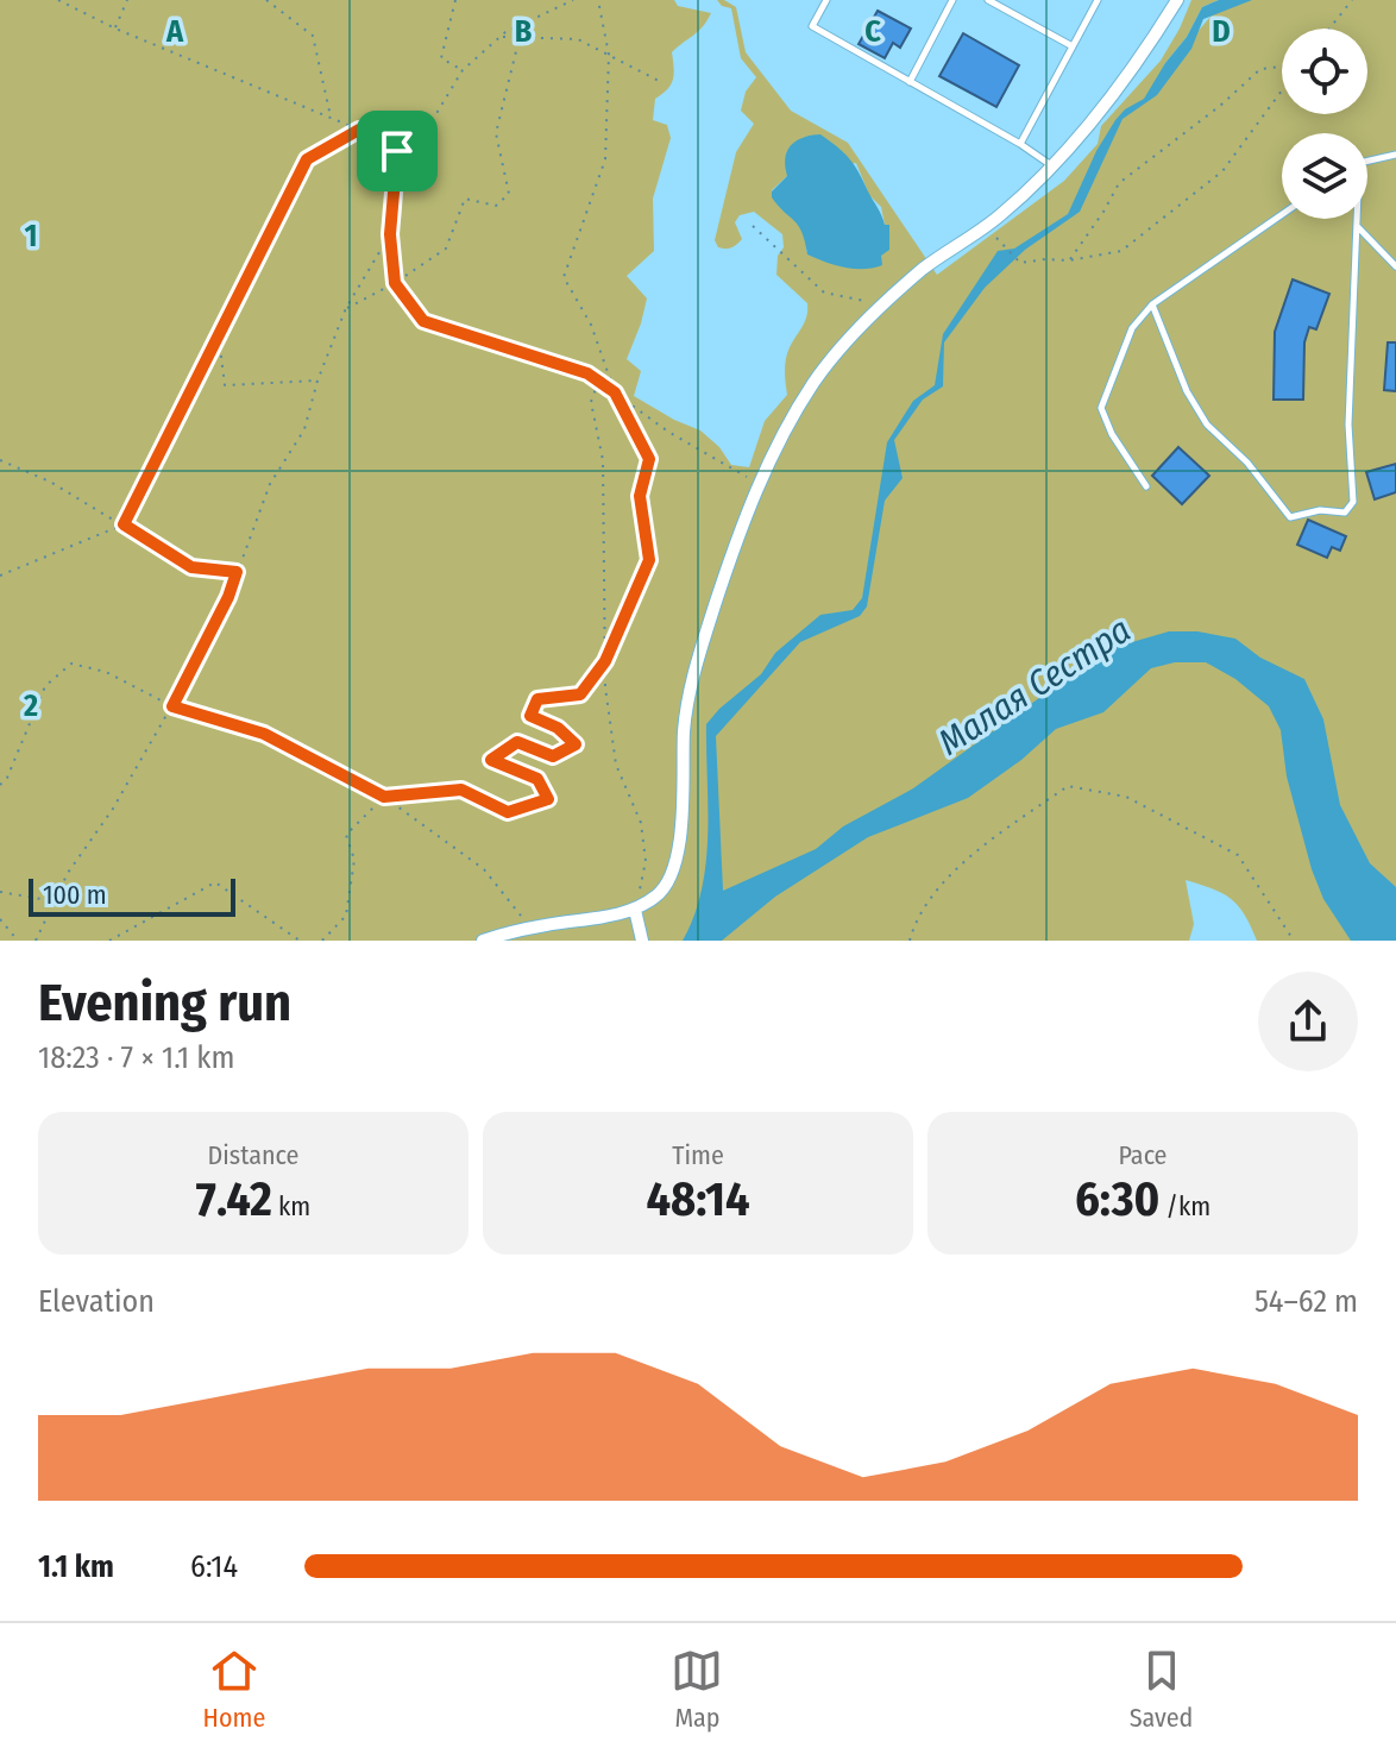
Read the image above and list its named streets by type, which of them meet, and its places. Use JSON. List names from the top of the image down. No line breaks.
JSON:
{"water":["Малая Сестра"],"scale_bar":"100 m","page":{"scale":"100 m","heading":["Evening run","18:23 · 7 × 1.1 km"],"stats":[["Distance","7.42 km"],["Time","48:14"],["Pace","6:30 /km"]],"chart":["Elevation","54–62 m"],"list":[{"name":"1.1 km","note":"6:14"}],"tabs":["Home","Map","Saved"]},"grid":{"columns":["A","B","C","D"],"rows":["1","2"]}}
